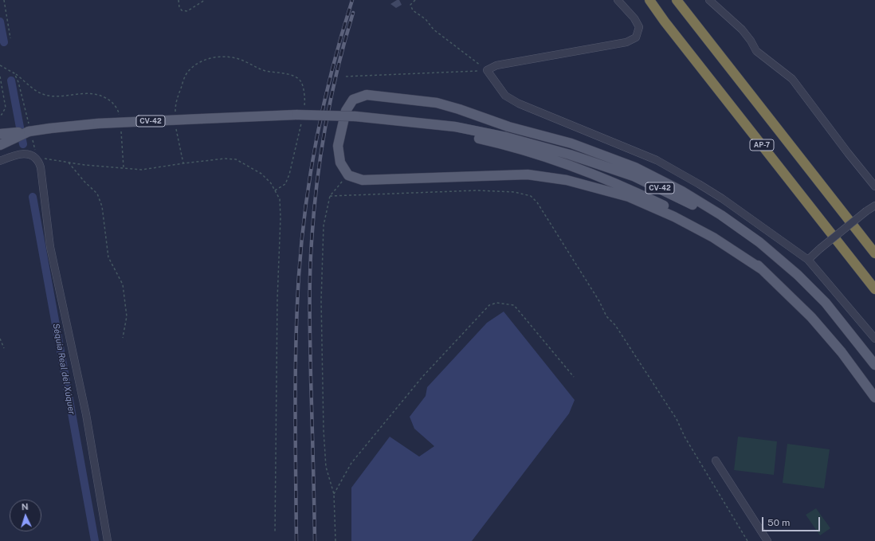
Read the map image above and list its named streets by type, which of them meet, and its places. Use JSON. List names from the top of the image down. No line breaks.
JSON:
{"streets":{"highway":["AP-7"],"main road":["CV-42"]},"water":["Séquia Real del Xúquer"],"scale_bar":"50 m","north":"top"}
